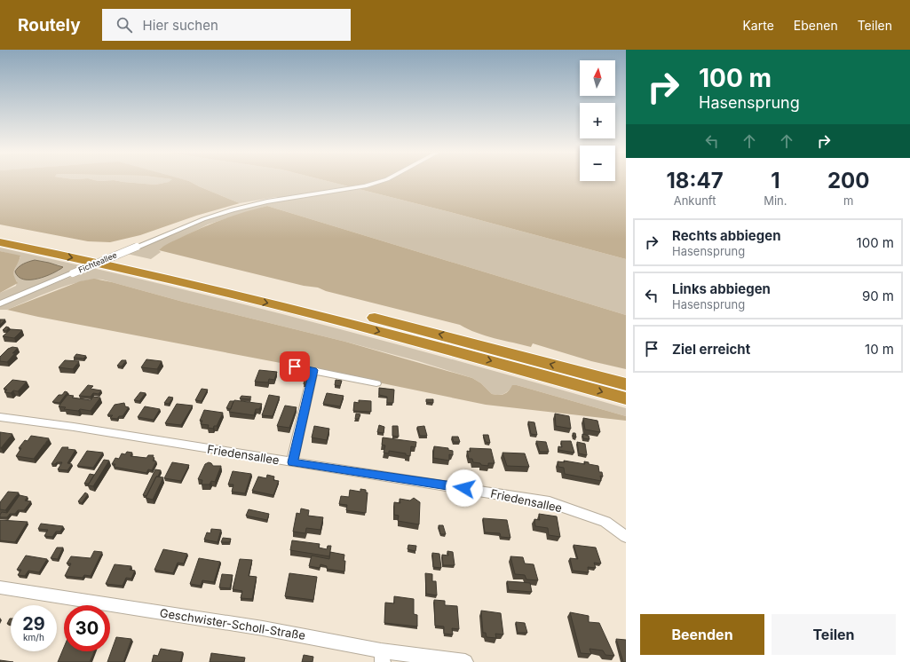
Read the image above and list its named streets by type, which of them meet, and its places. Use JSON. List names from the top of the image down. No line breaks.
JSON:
{"streets":{"street":["Fichteallee","Friedensallee","Geschwister-Scholl-Straße"]},"north":"top","page":{"header":"Routely","search":"Hier suchen","nav":["Karte","Ebenen","Teilen"],"turn":["100 m","Hasensprung"],"map_buttons":["+","−"],"eta":["18:47","Ankunft","1","Min.","200","m"],"list":[{"name":"Rechts abbiegen","note":"Hasensprung","value":"100 m"},{"name":"Links abbiegen","note":"Hasensprung","value":"90 m"},{"name":"Ziel erreicht","value":"10 m"}],"speed":"29 km/h","limit":"30","buttons":["Beenden","Teilen"]}}
